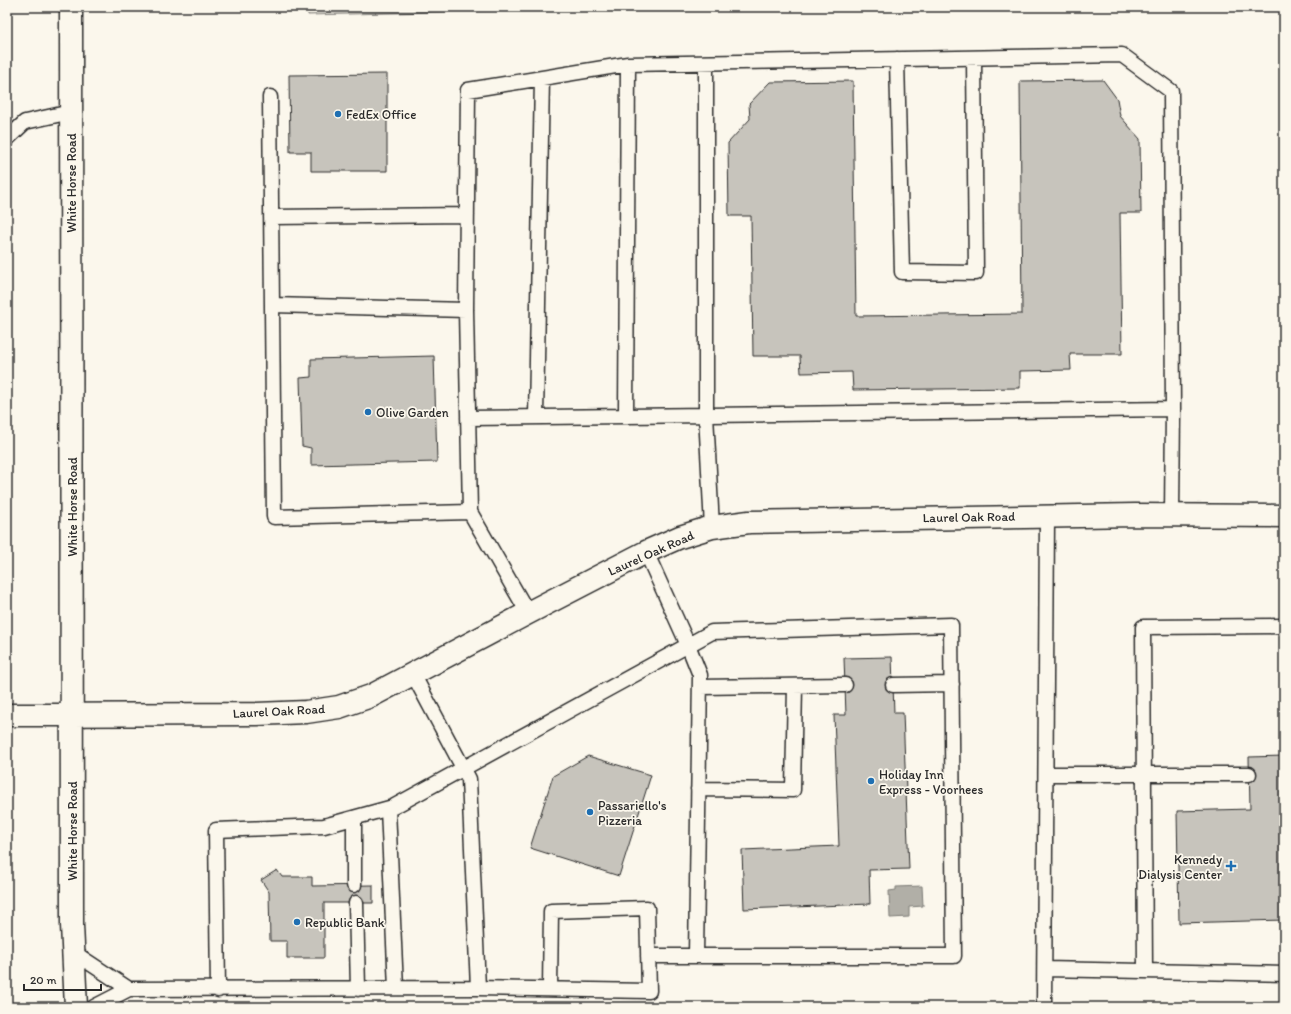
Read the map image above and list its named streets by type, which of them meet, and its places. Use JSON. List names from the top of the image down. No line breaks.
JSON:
{"streets":{"street":["White Horse Road","Laurel Oak Road"]},"crossings":[["White Horse Road","Laurel Oak Road"]],"places":{"other":["FedEx Office","Olive Garden","Holiday Inn Express - Voorhees","Passariello's Pizzeria","Republic Bank"],"health":["Kennedy Dialysis Center"]},"scale_bar":"20 m"}
